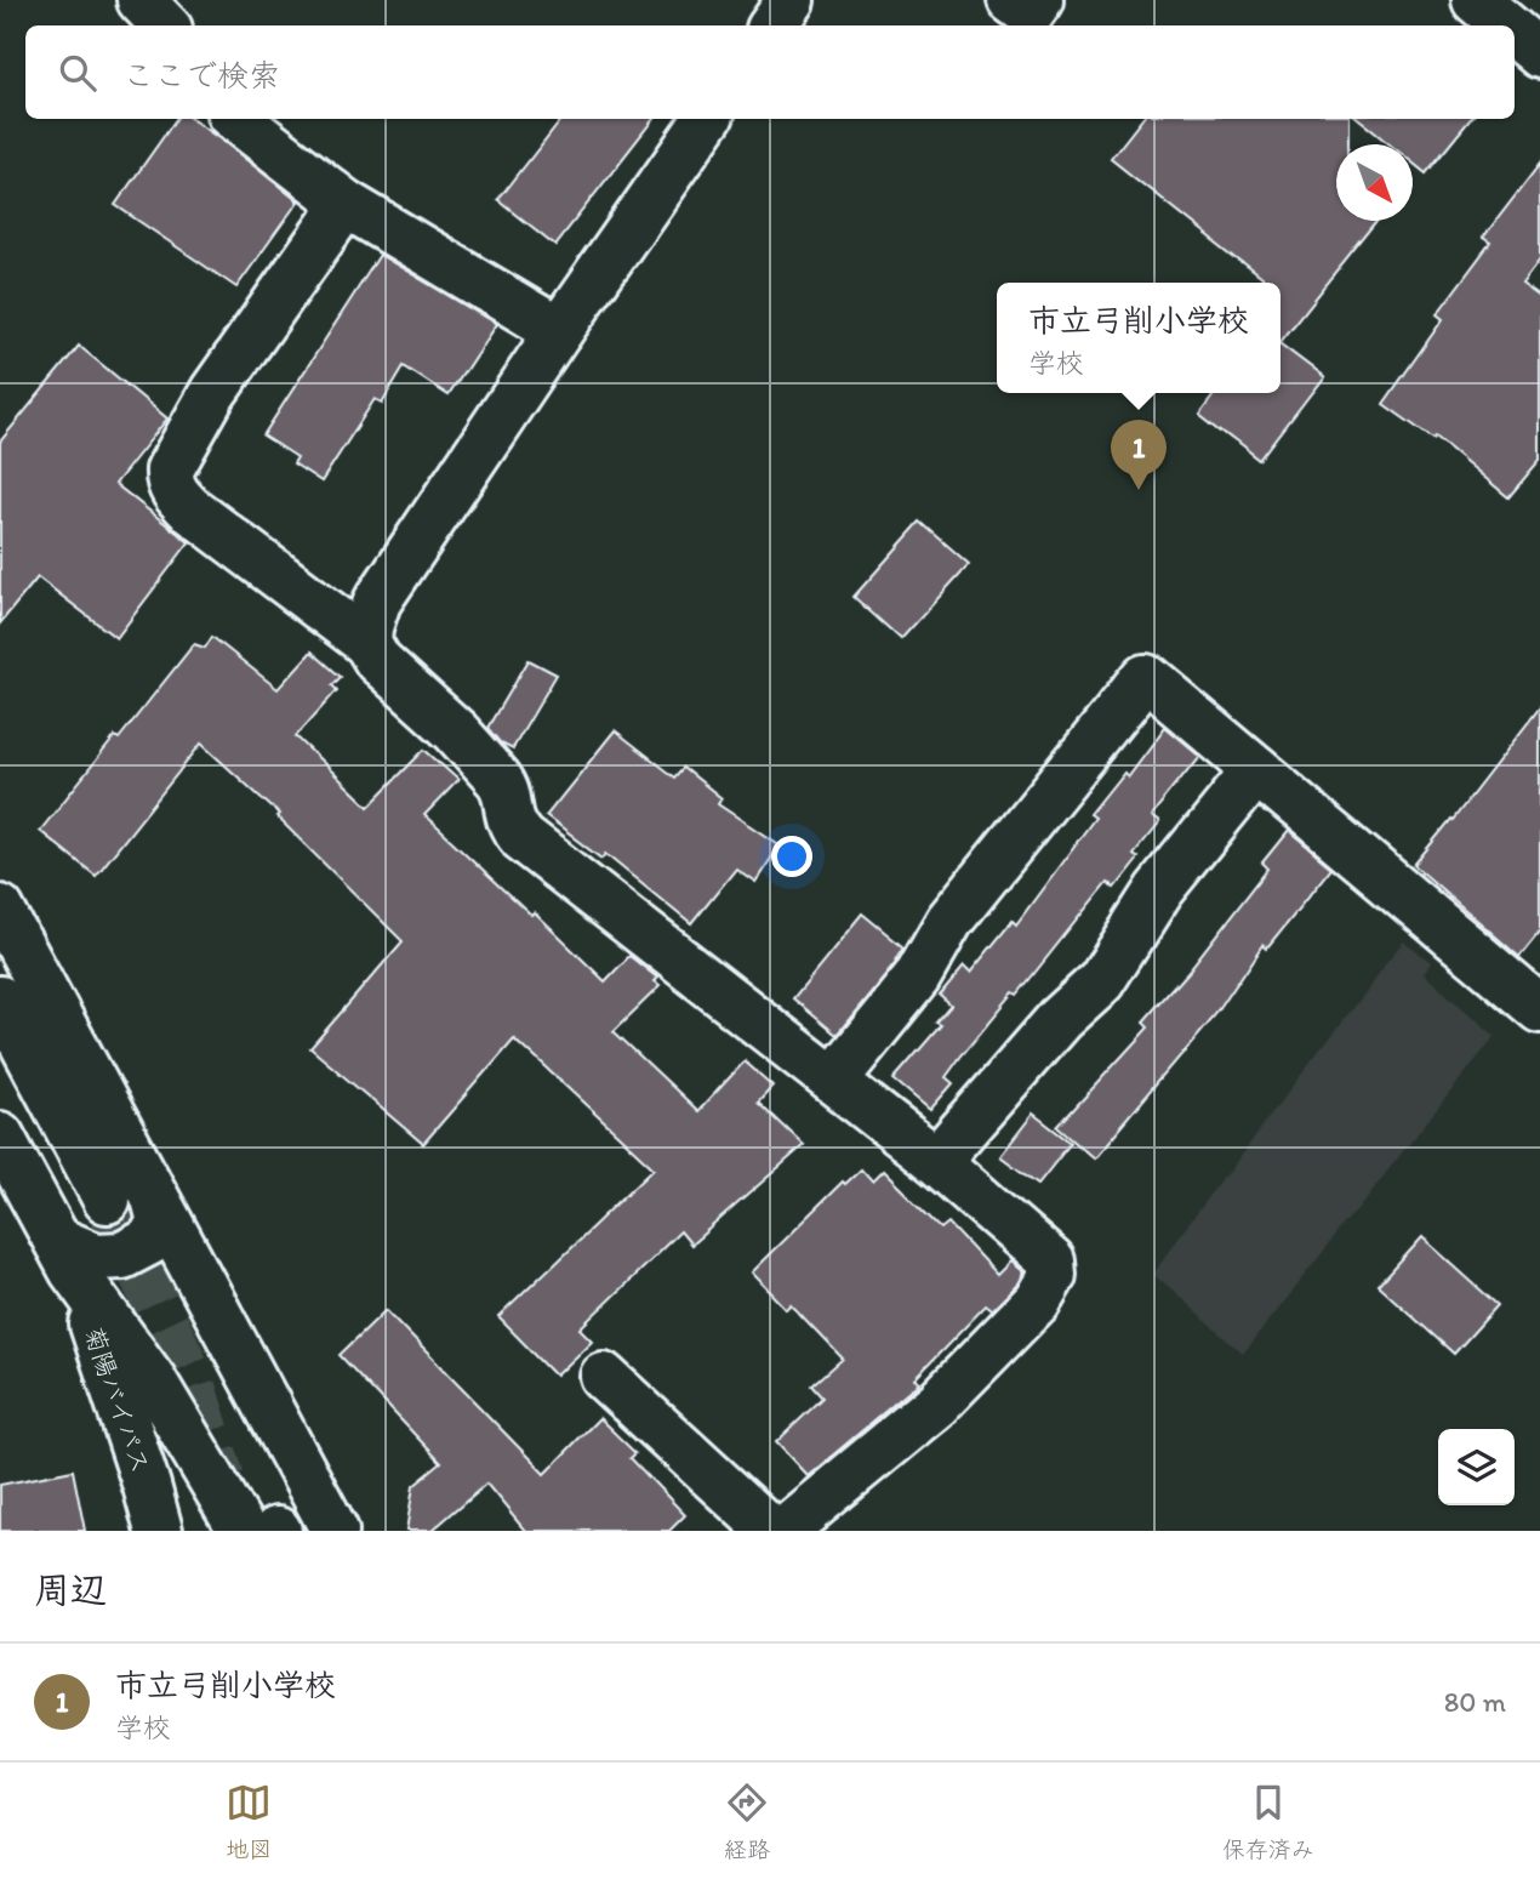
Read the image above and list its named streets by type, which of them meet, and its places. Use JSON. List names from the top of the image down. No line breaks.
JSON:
{"streets":{"main road":["菊陽バイパス"]},"north":"bottom right","page":{"search":"ここで検索","popup":["市立弓削小学校","学校"],"pins":"1","heading":"周辺","list":[{"mark":"1","name":"市立弓削小学校","note":"学校","value":"80 m"}],"nav":["地図","経路","保存済み"]}}
